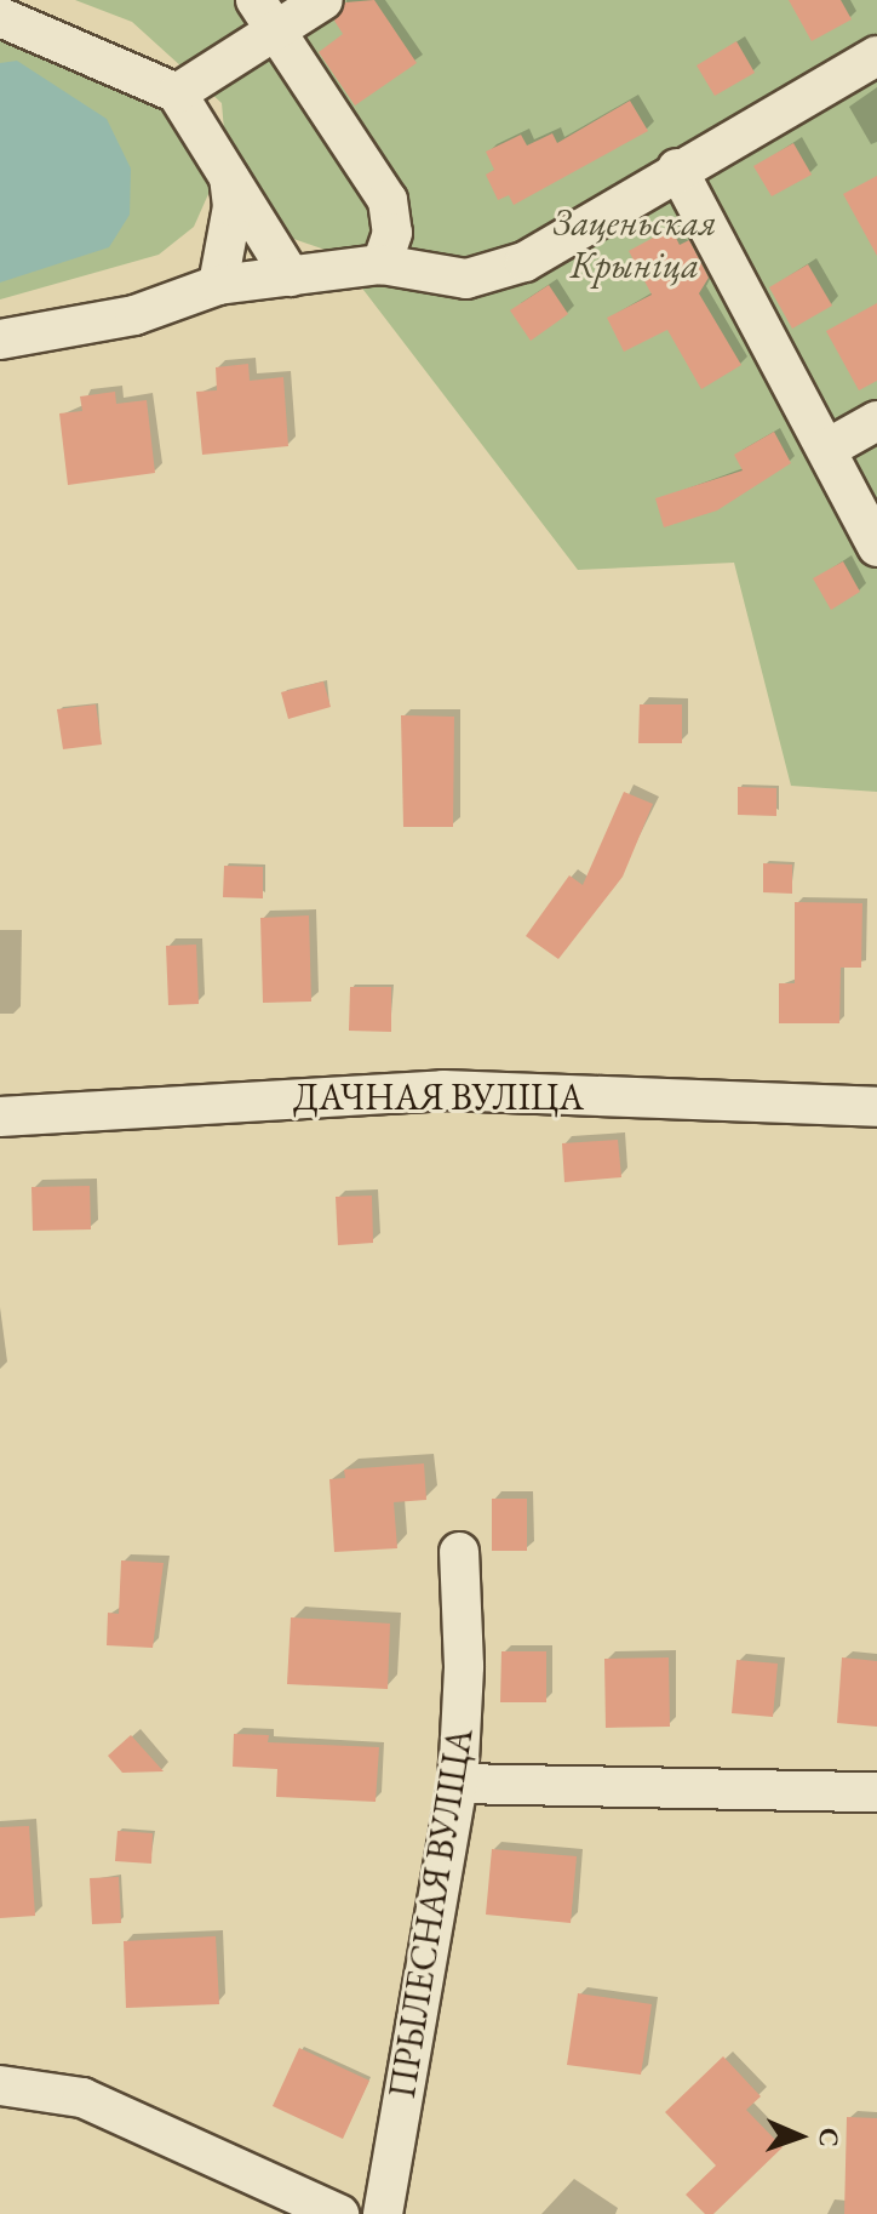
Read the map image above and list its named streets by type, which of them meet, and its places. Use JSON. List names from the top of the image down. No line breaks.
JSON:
{"streets":{"street":["ДАЧНАЯ ВУЛІЦА","ПРЫЛЕСНАЯ ВУЛІЦА"]},"parks":["Заценьская Крыніца"],"north":"right"}
